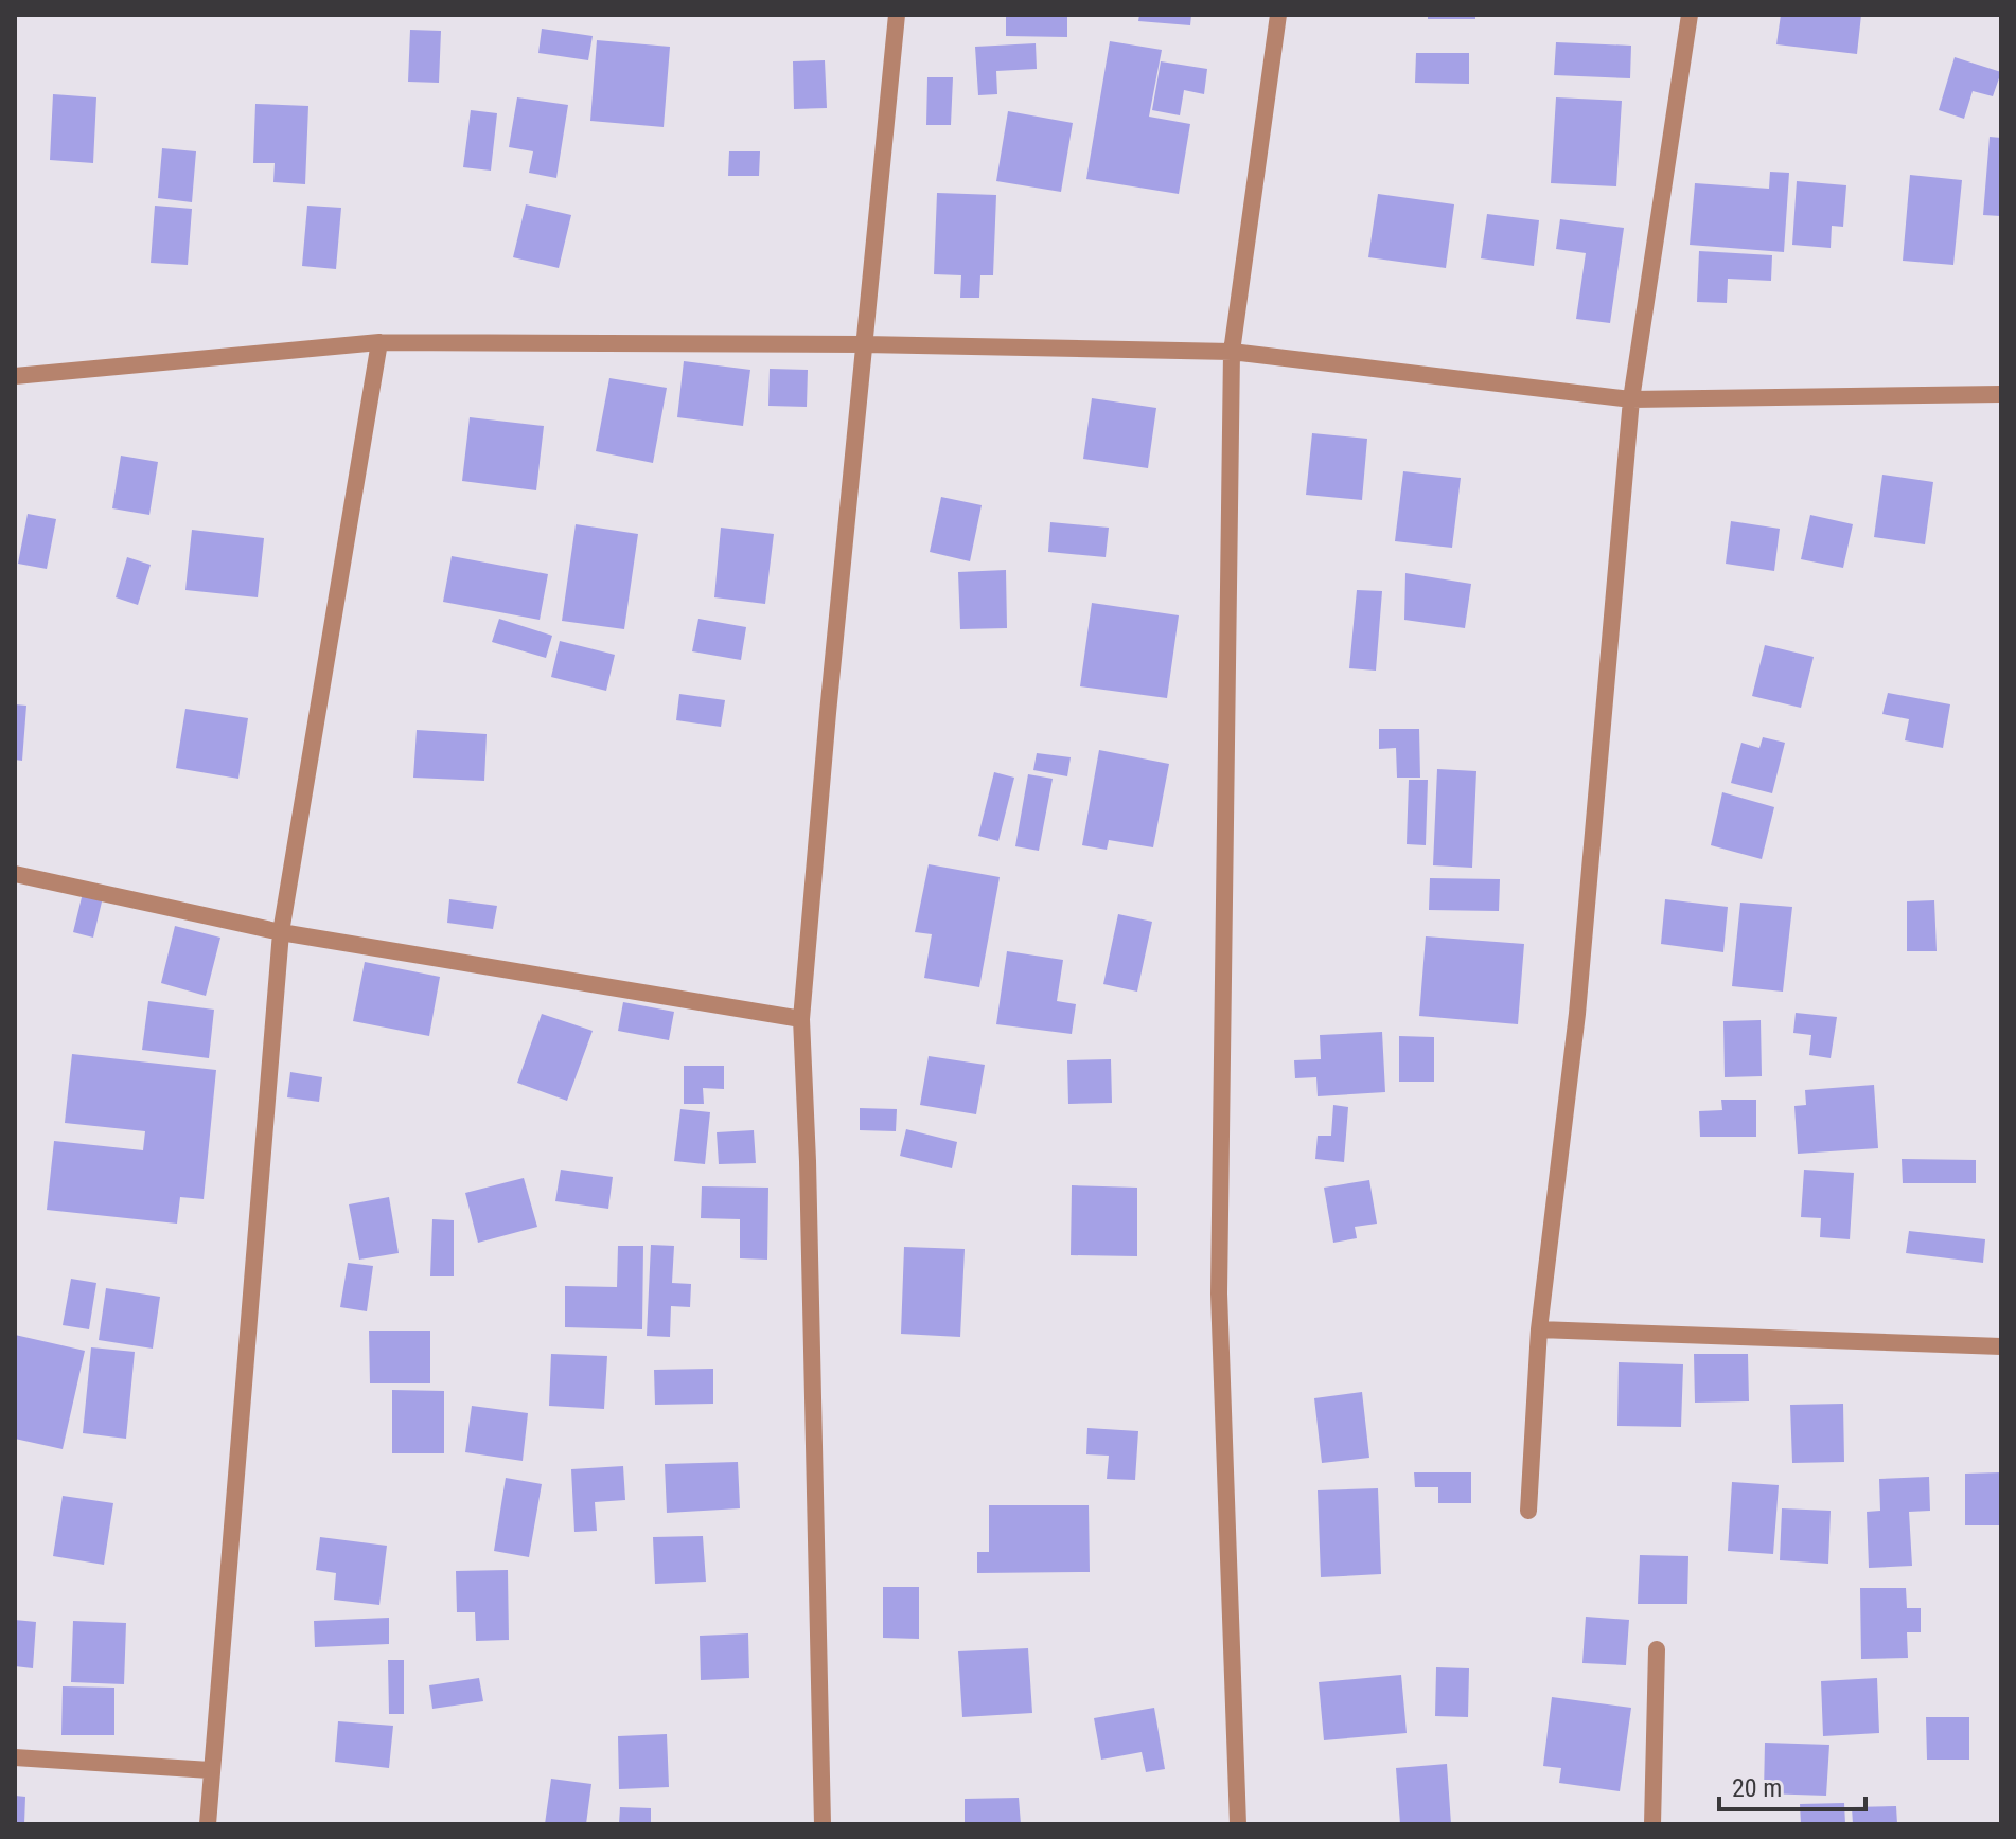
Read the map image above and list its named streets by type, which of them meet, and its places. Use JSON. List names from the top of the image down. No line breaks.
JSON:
{"scale_bar":"20 m"}
